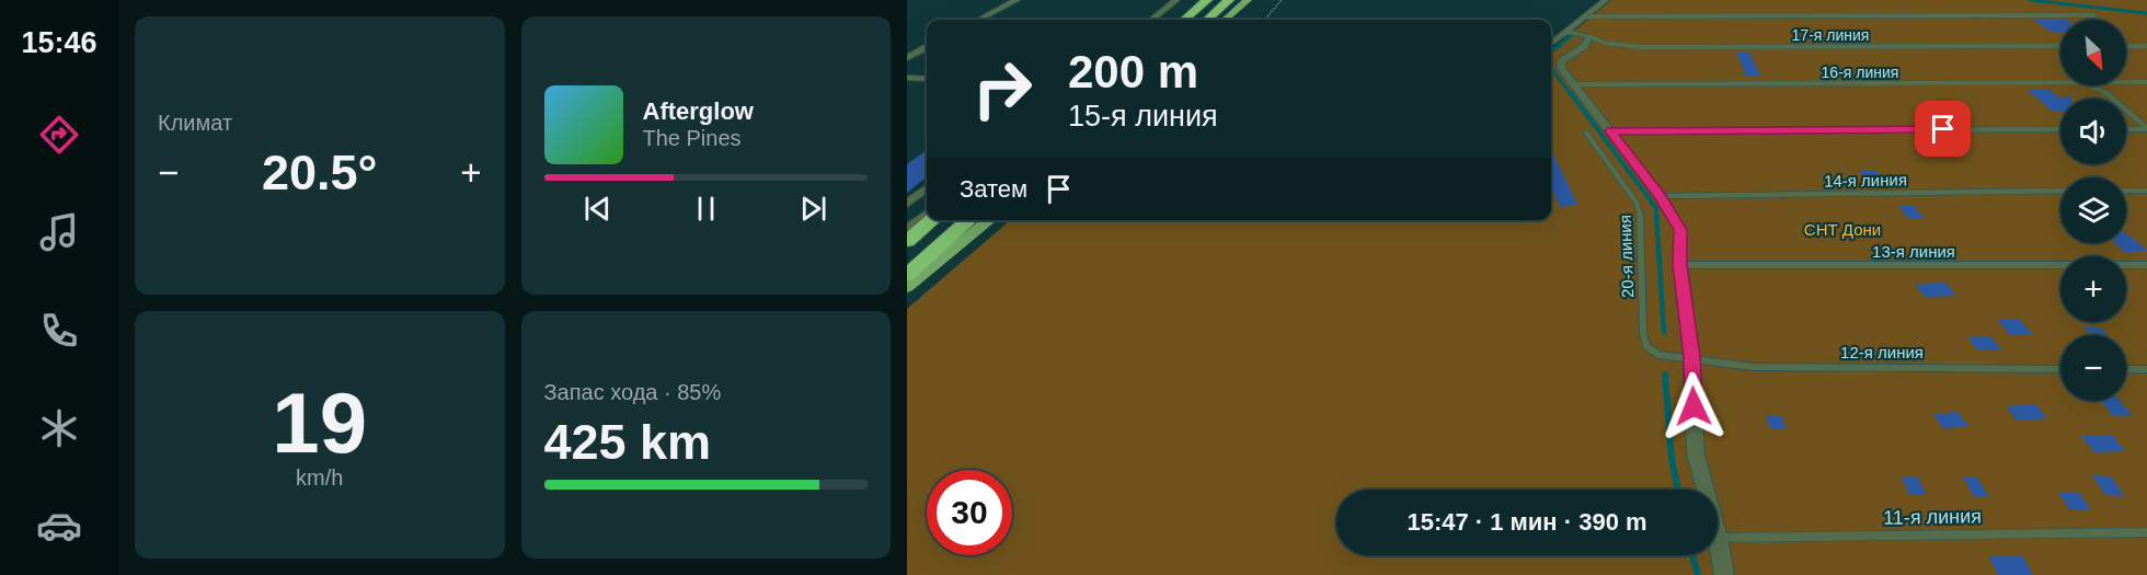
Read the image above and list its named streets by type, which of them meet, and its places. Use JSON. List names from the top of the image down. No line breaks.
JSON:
{"streets":{"lane":["17-я линия","16-я линия","14-я линия","13-я линия","20-я линия","12-я линия","11-я линия"]},"crossings":[["20-я линия","12-я линия"]],"parks":["СНТ Дони"],"north":"bottom right","page":{"tabs":"15:46","tile":["Климат",["19","km/h"],["Запас хода · 85%","425 km"]],"map_buttons":["+","−"],"turn":["200 m","15-я линия"],"song":["Afterglow","The Pines"],"heat":["−","20.5°","+"],"then":"Затем","limit":"30","trip":"15:47 · 1 мин · 390 m"}}
